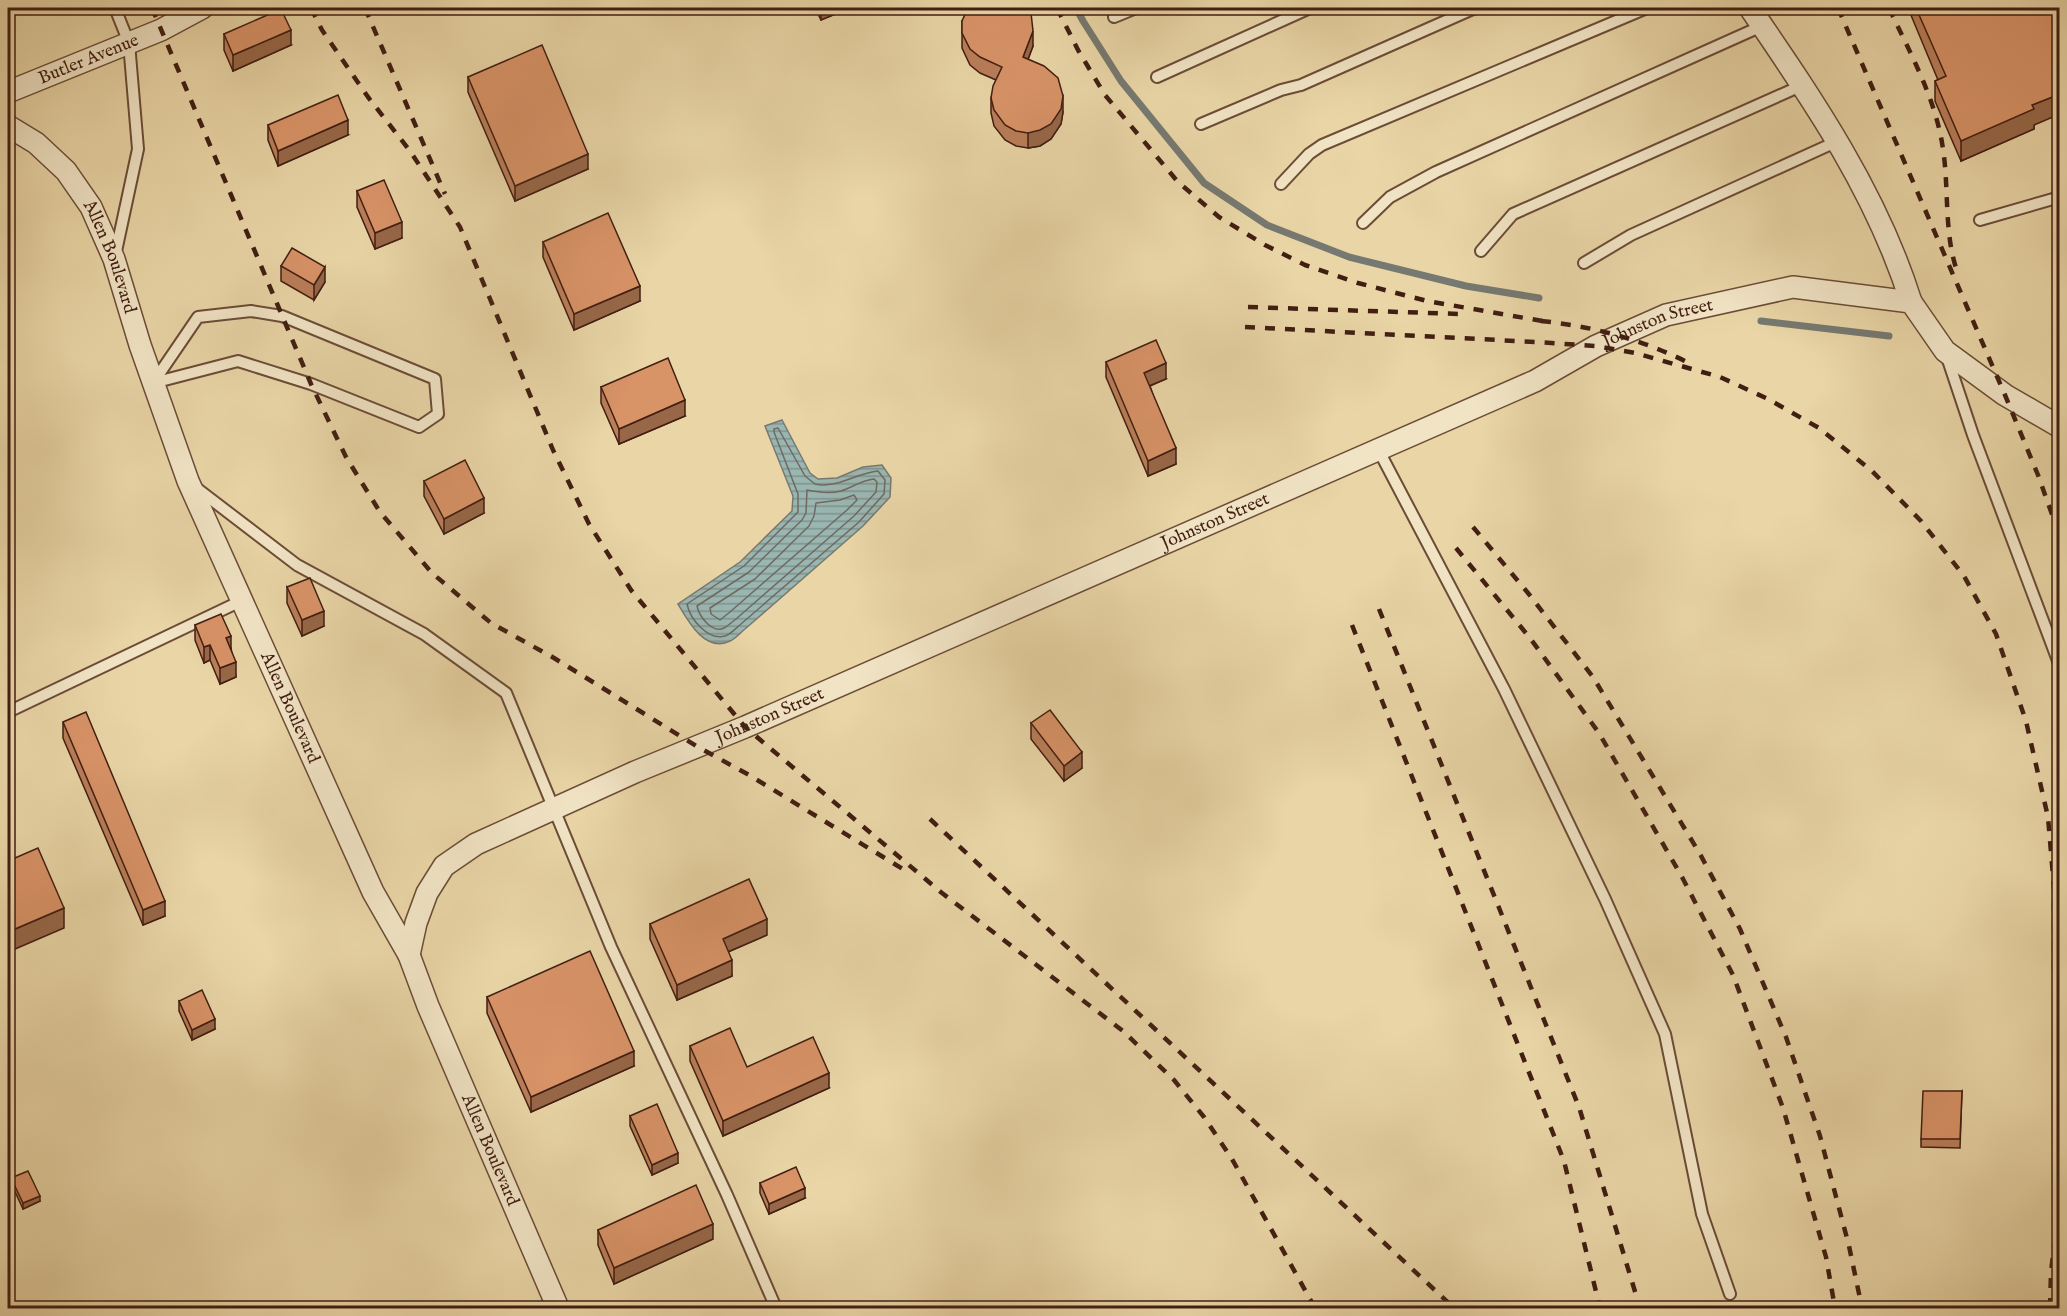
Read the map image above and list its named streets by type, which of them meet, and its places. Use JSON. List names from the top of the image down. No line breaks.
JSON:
{"streets":{"street":["Butler Avenue","Allen Boulevard","Johnston Street"]},"crossings":[["Allen Boulevard","Johnston Street"]]}
